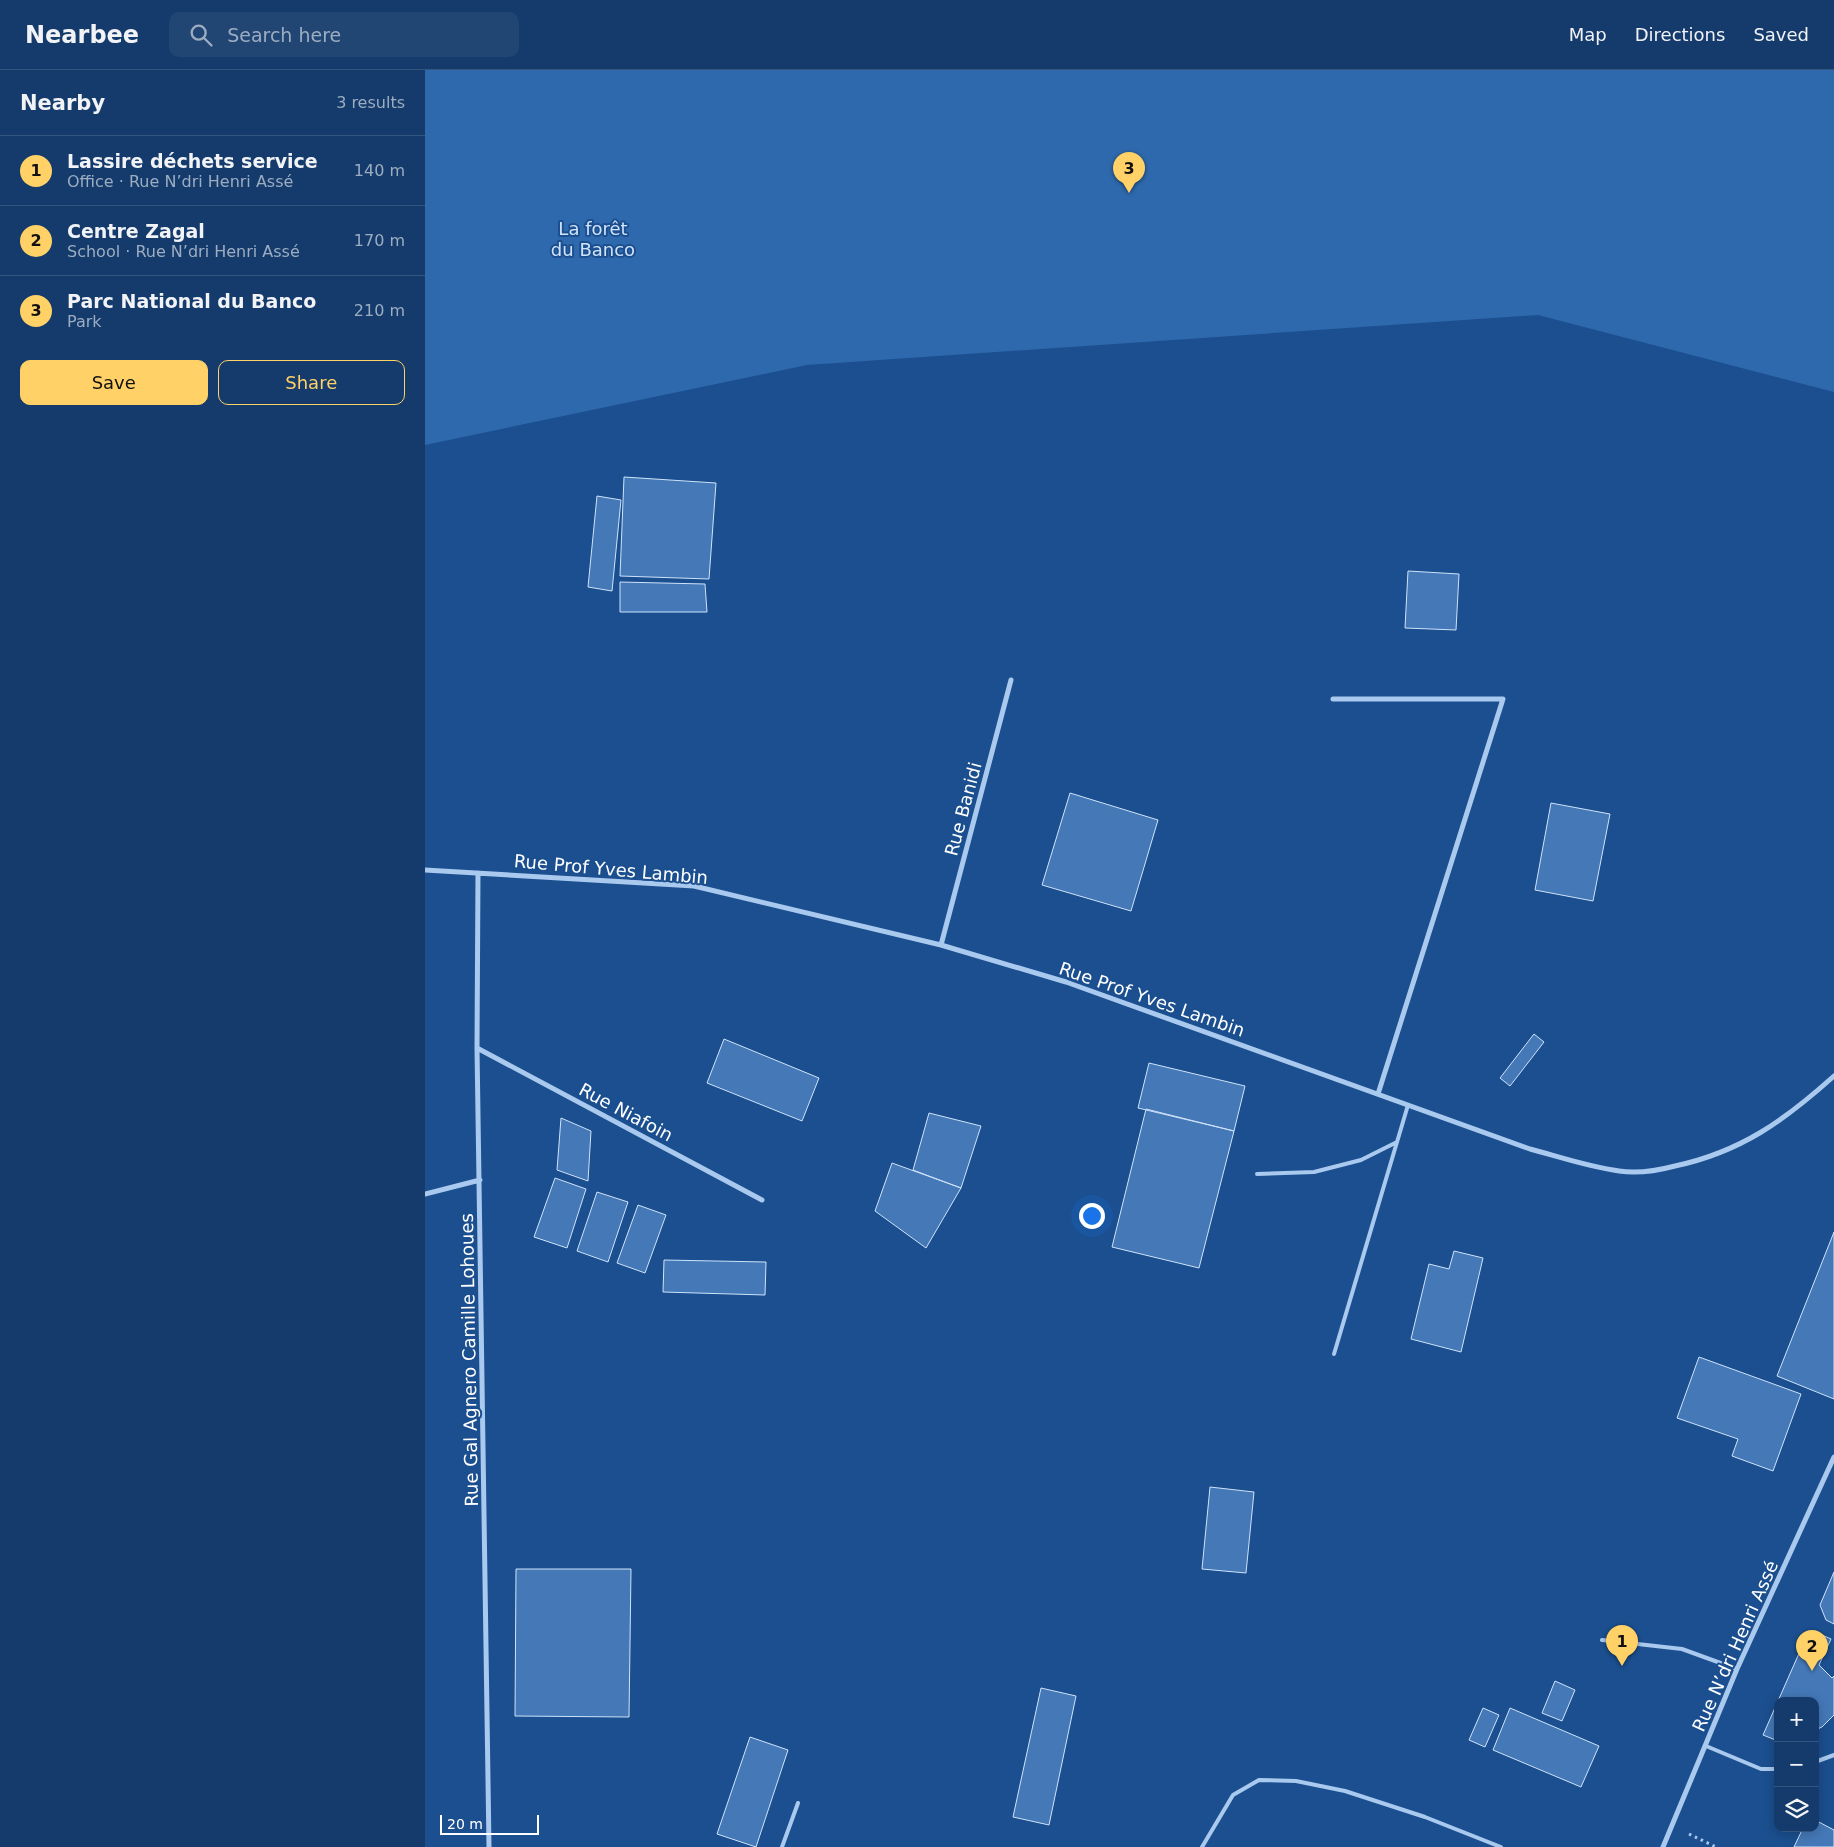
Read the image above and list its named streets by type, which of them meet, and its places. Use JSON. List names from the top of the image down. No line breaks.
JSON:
{"streets":{"street":["Rue Banidi","Rue Prof Yves Lambin","Rue Niafoin","Rue Gal Agnero Camille Lohoues","Rue N’dri Henri Assé"]},"crossings":[["Rue Banidi","Rue Prof Yves Lambin"],["Rue Prof Yves Lambin","Rue Gal Agnero Camille Lohoues"],["Rue Niafoin","Rue Gal Agnero Camille Lohoues"]],"parks":["La forêt du Banco"],"scale_bar":"20 m","page":{"header":"Nearbee","search":"Search here","nav":["Map","Directions","Saved"],"heading":["Nearby","3 results"],"list":[{"mark":"1","name":"Lassire déchets service","note":"Office · Rue N’dri Henri Assé","value":"140 m"},{"mark":"2","name":"Centre Zagal","note":"School · Rue N’dri Henri Assé","value":"170 m"},{"mark":"3","name":"Parc National du Banco","note":"Park","value":"210 m"}],"pins":["3","1","2"],"buttons":["Save","Share"],"map_buttons":["+","−"],"scale":"20 m"}}
